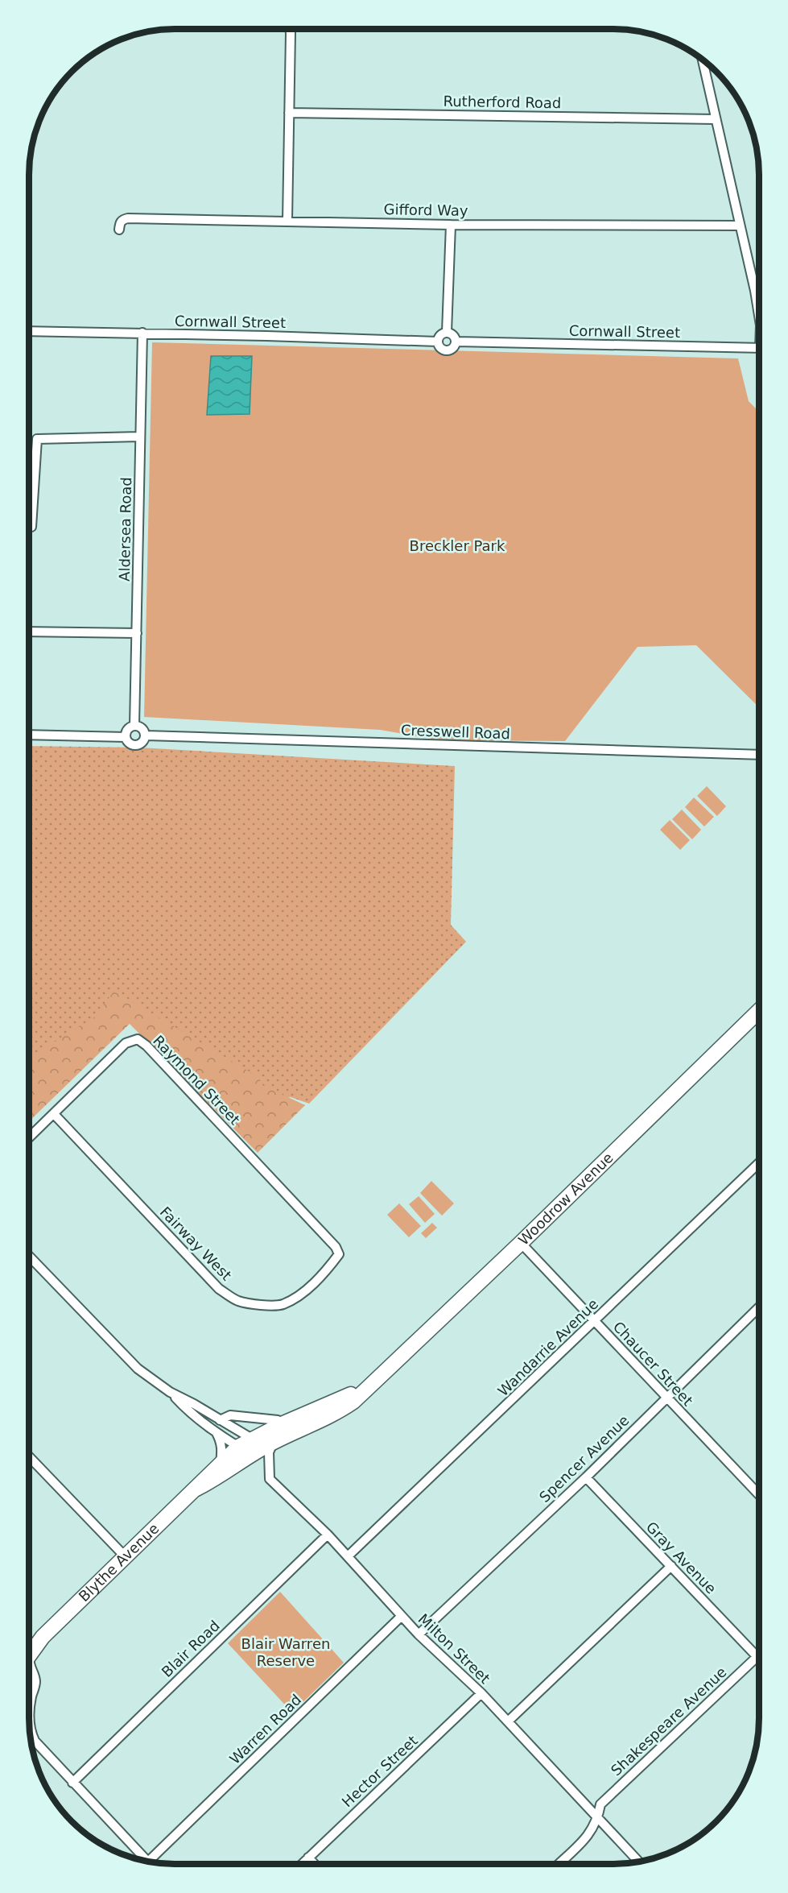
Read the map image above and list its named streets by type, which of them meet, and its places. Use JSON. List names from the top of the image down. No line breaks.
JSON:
{"streets":{"main road":["Woodrow Avenue","Blythe Avenue"],"street":["Rutherford Road","Gifford Way","Cornwall Street","Aldersea Road","Cresswell Road","Raymond Street","Fairway West","Wandarrie Avenue","Chaucer Street","Spencer Avenue","Gray Avenue","Blair Road","Milton Street","Shakespeare Avenue","Warren Road","Hector Street"]},"crossings":[["Cornwall Street","Aldersea Road"],["Aldersea Road","Cresswell Road"],["Raymond Street","Fairway West"],["Woodrow Avenue","Chaucer Street"],["Woodrow Avenue","Blythe Avenue"],["Woodrow Avenue","Milton Street"],["Wandarrie Avenue","Chaucer Street"],["Wandarrie Avenue","Milton Street"],["Chaucer Street","Spencer Avenue"],["Spencer Avenue","Gray Avenue"],["Spencer Avenue","Milton Street"],["Gray Avenue","Shakespeare Avenue"],["Blythe Avenue","Milton Street"],["Blair Road","Milton Street"],["Milton Street","Shakespeare Avenue"],["Milton Street","Warren Road"],["Milton Street","Hector Street"]],"parks":["Breckler Park","Blair Warren Reserve"]}
